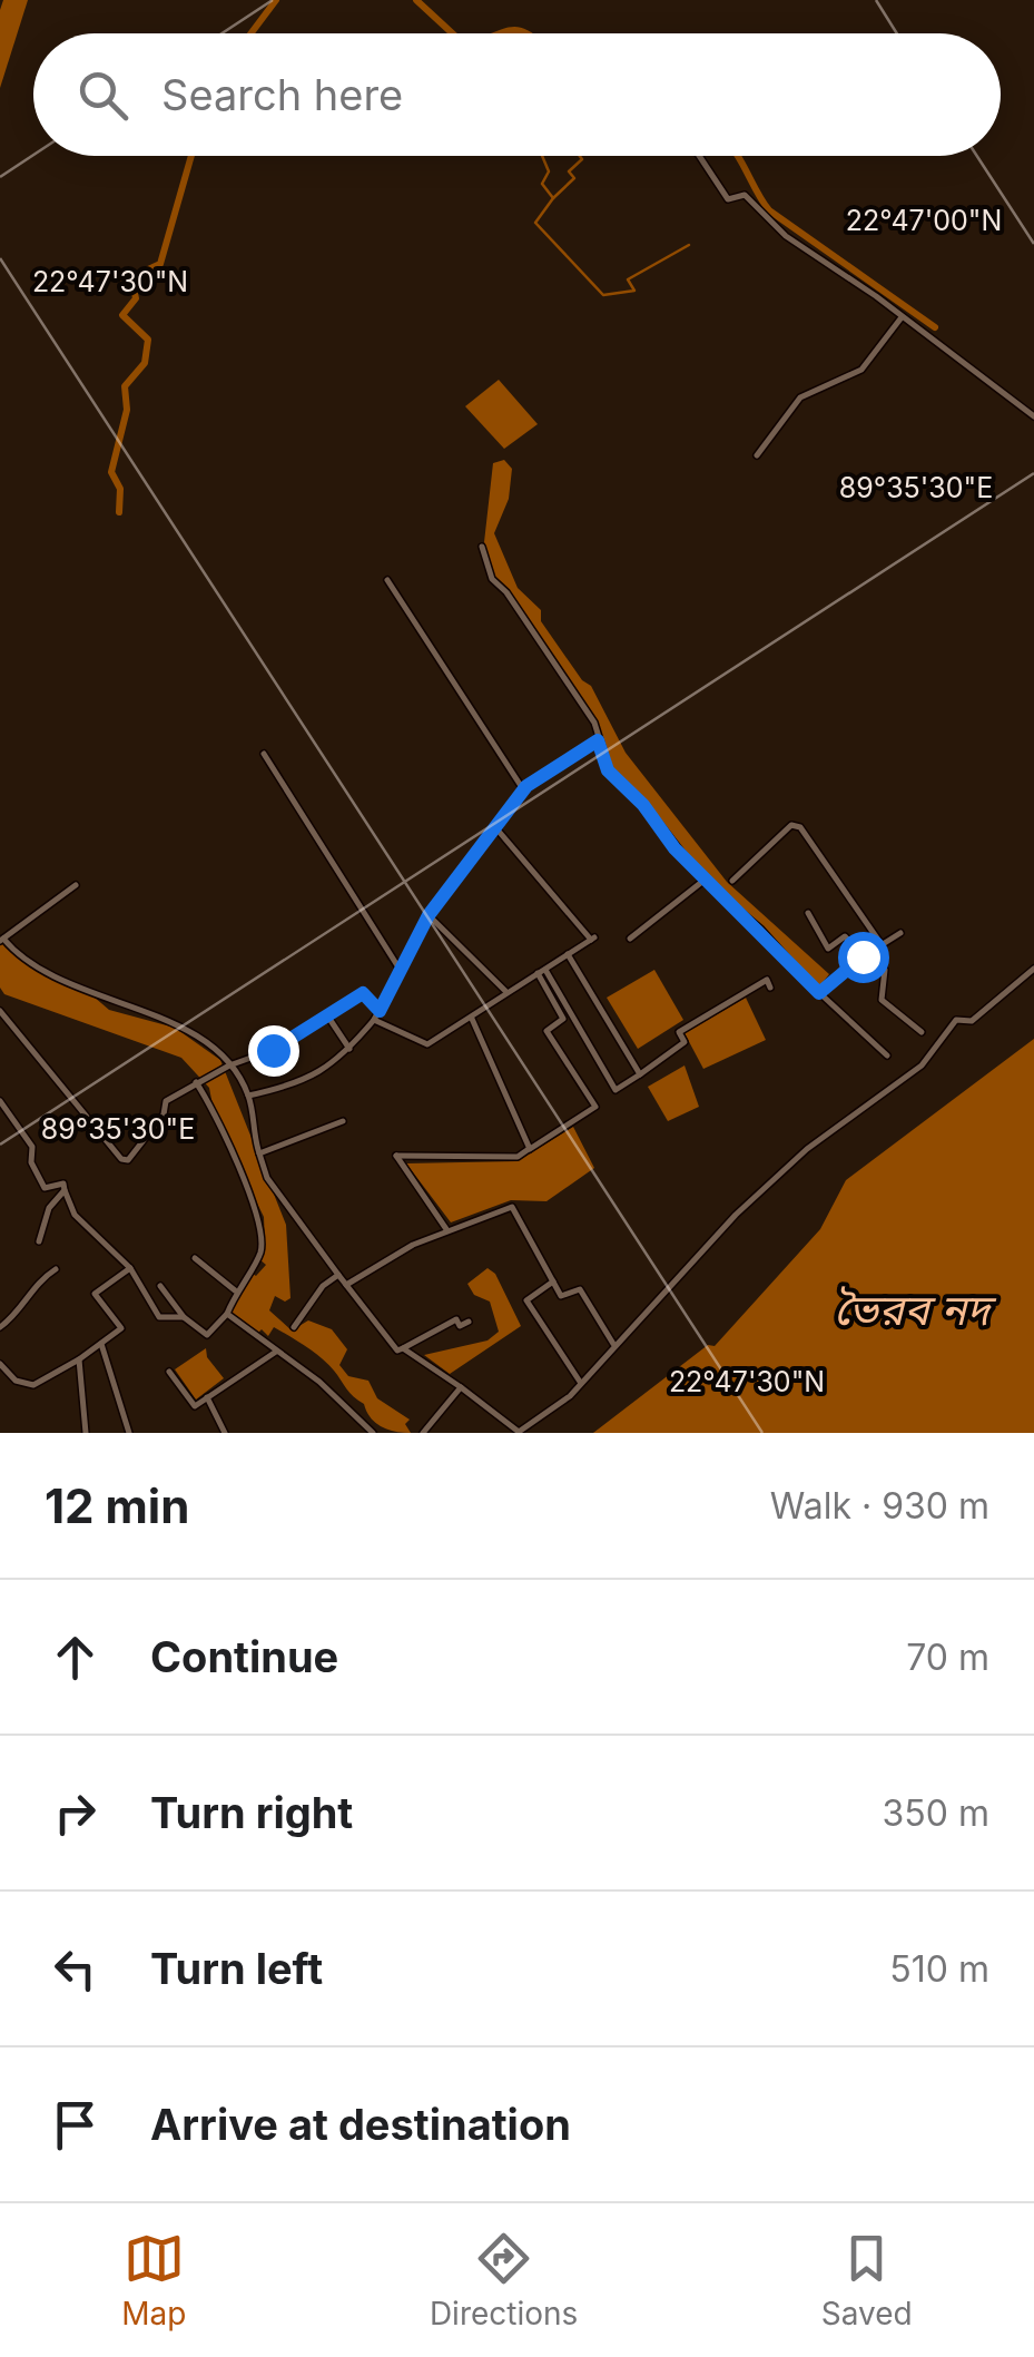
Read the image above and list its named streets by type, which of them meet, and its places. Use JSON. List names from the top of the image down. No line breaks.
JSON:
{"water":["ভৈরব নদ"],"page":{"search":"Search here","heading":["12 min","Walk · 930 m"],"list":[["Continue","70 m"],["Turn right","350 m"],["Turn left","510 m"],"Arrive at destination"],"nav":["Map","Directions","Saved"]},"coordinates":["22°47'00\"N","22°47'30\"N","89°35'30\"E"]}
